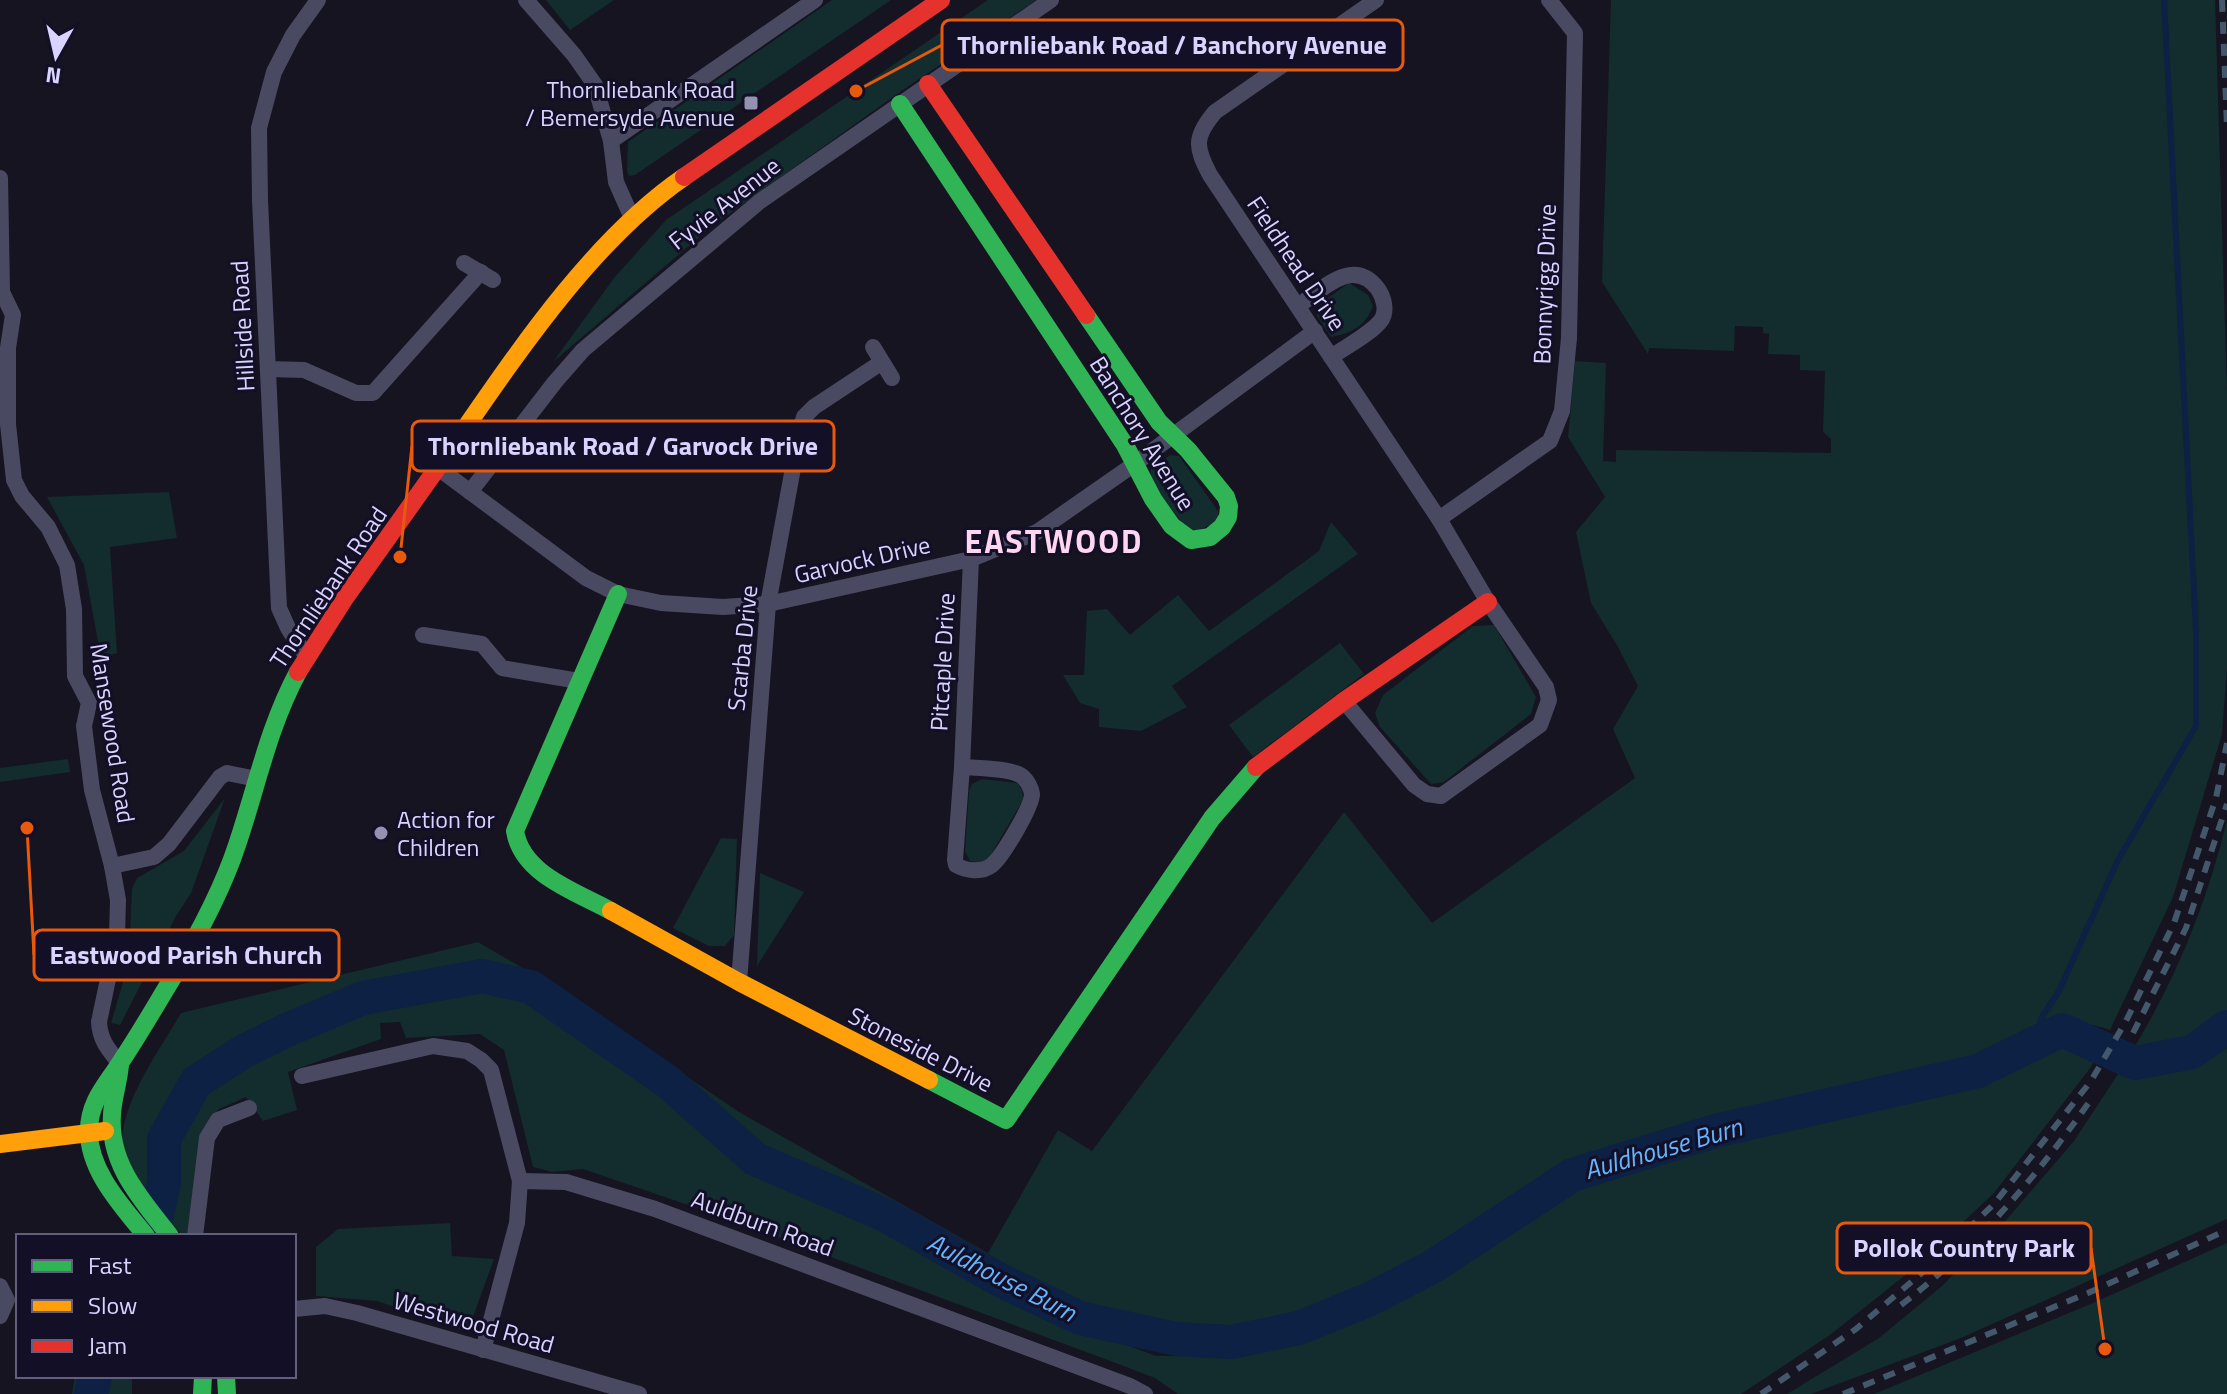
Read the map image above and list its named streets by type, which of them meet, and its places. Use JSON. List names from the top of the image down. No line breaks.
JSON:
{"streets":{"street":["Fyvie Avenue","Fieldhead Drive","Bonnyrigg Drive","Hillside Road","Banchory Avenue","Garvock Drive","Thornliebank Road","Scarba Drive","Pitcaple Drive","Mansewood Road","Stoneside Drive","Auldburn Road","Westwood Road"]},"crossings":[["Fyvie Avenue","Banchory Avenue"],["Fyvie Avenue","Garvock Drive"],["Fieldhead Drive","Bonnyrigg Drive"],["Fieldhead Drive","Garvock Drive"],["Fieldhead Drive","Stoneside Drive"],["Hillside Road","Thornliebank Road"],["Banchory Avenue","Garvock Drive"],["Garvock Drive","Thornliebank Road"],["Garvock Drive","Scarba Drive"],["Garvock Drive","Pitcaple Drive"],["Garvock Drive","Stoneside Drive"],["Thornliebank Road","Mansewood Road"],["Scarba Drive","Stoneside Drive"]],"districts":["EASTWOOD"],"water":["Auldhouse Burn"],"places":{"other":["Thornliebank Road / Banchory Avenue","Thornliebank Road / Garvock Drive","Eastwood Parish Church","Action for Children","Pollok Country Park"],"transit":["Thornliebank Road / Bemersyde Avenue"]},"legend":["Fast","Slow","Jam"],"north":"bottom"}
